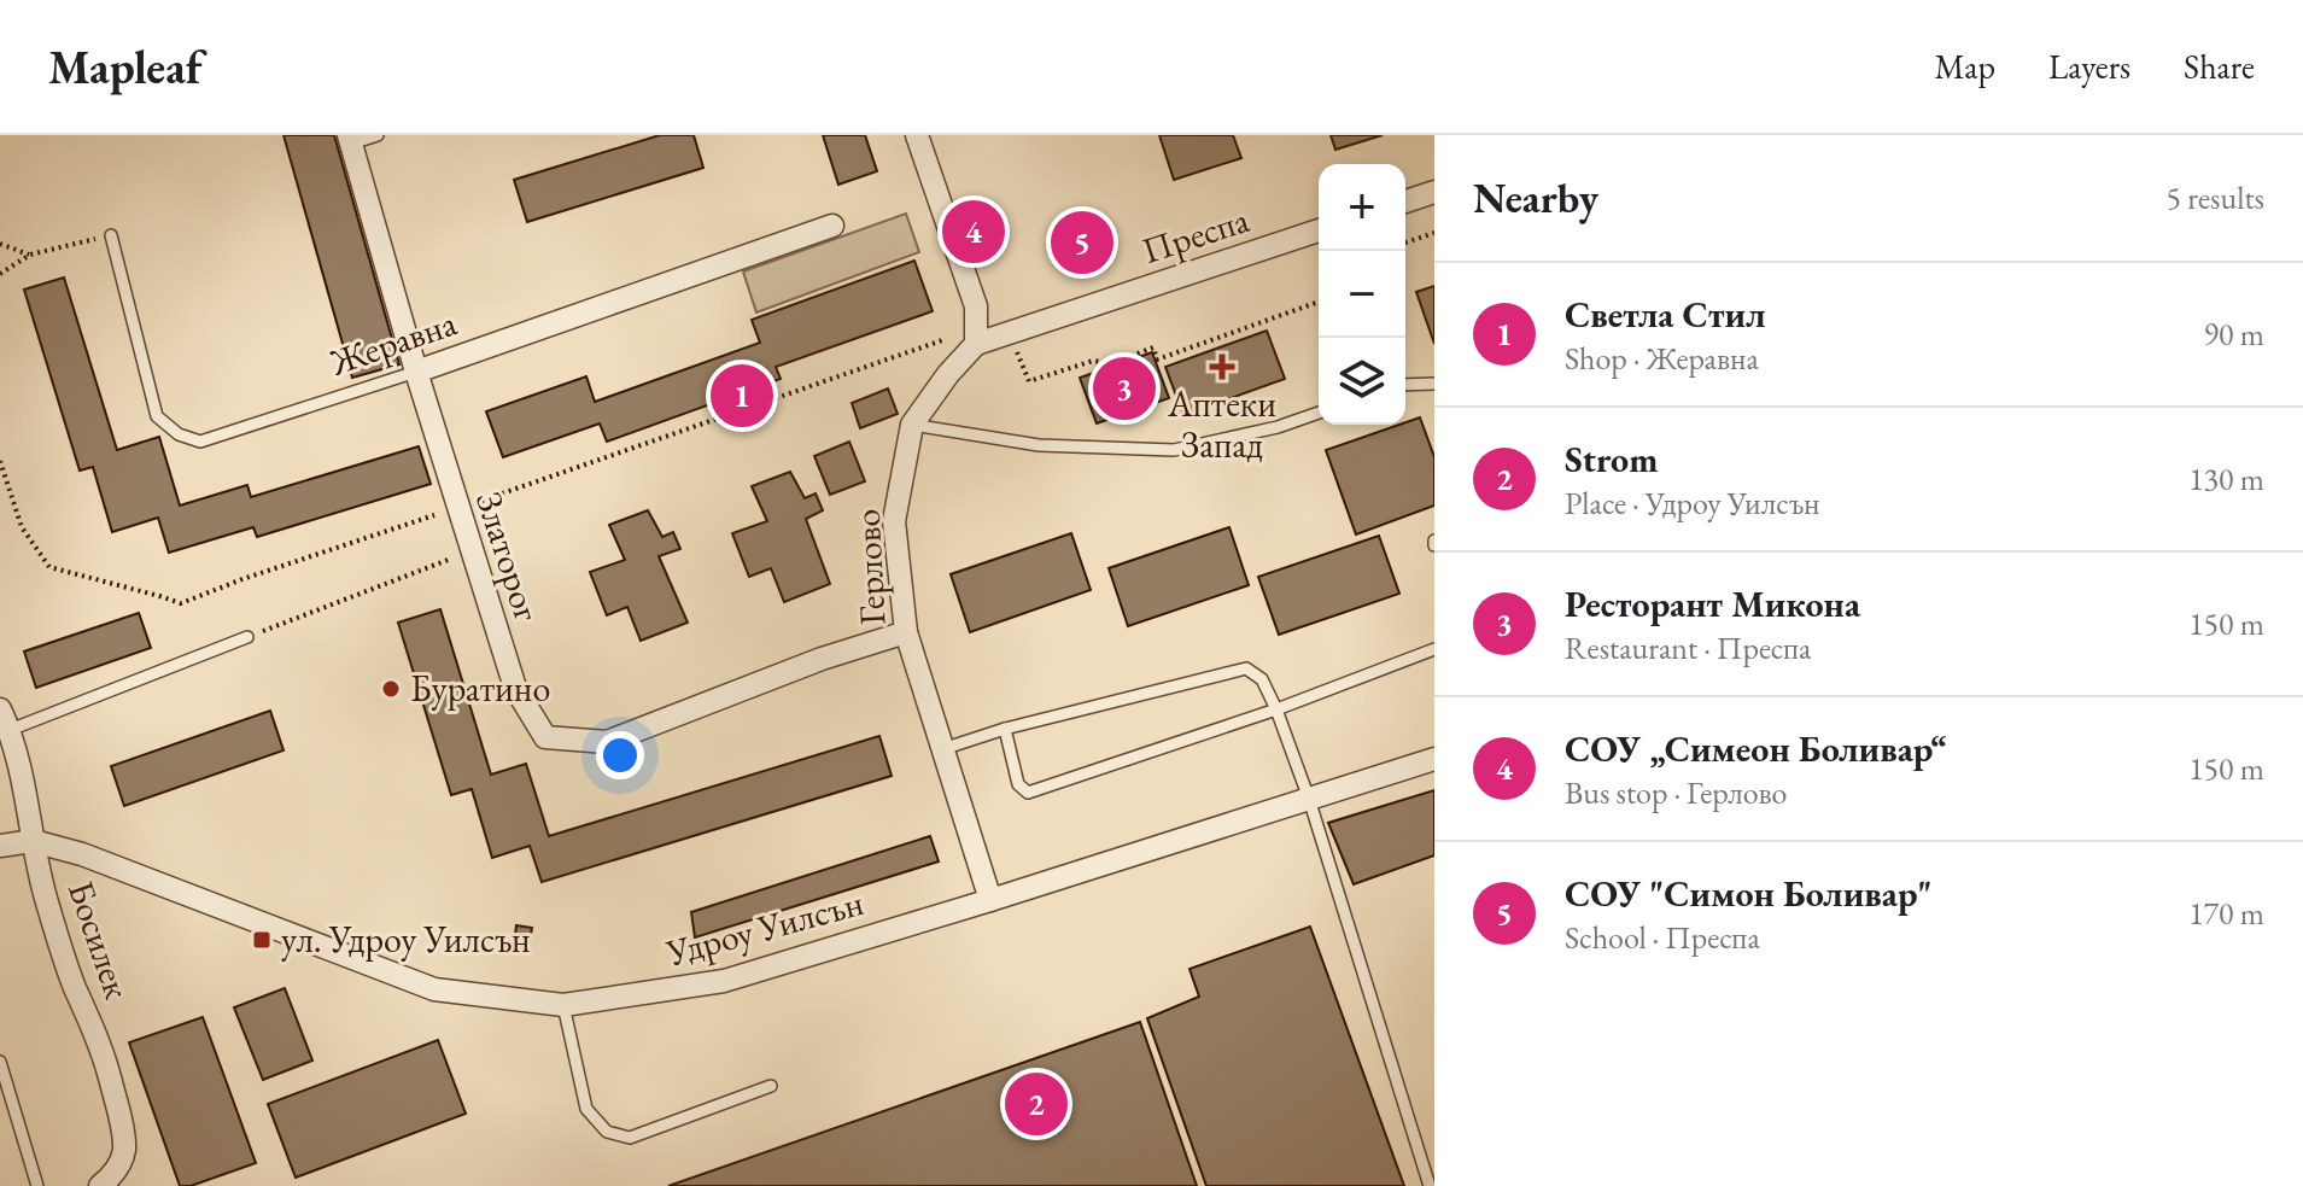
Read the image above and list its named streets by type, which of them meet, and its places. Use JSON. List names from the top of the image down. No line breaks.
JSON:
{"streets":{"street":["Преспа","Жеравна","Златорог","Герлово","Удроу Уилсън","Босилек"]},"crossings":[["Преспа","Герлово"],["Жеравна","Златорог"],["Златорог","Герлово"],["Герлово","Удроу Уилсън"],["Удроу Уилсън","Босилек"]],"places":{"health":["Аптеки Запад"],"other":["Буратино"],"transit":["ул. Удроу Уилсън"]},"page":{"header":"Mapleaf","nav":["Map","Layers","Share"],"heading":["Nearby","5 results"],"map_buttons":["+","−"],"pins":["4","5","3","1","2"],"list":[{"mark":"1","name":"Светла Стил","note":"Shop · Жеравна","value":"90 m"},{"mark":"2","name":"Strom","note":"Place · Удроу Уилсън","value":"130 m"},{"mark":"3","name":"Ресторант Микона","note":"Restaurant · Преспа","value":"150 m"},{"mark":"4","name":"СОУ „Симеон Боливар“","note":"Bus stop · Герлово","value":"150 m"},{"mark":"5","name":"СОУ \"Симон Боливар\"","note":"School · Преспа","value":"170 m"}]}}
